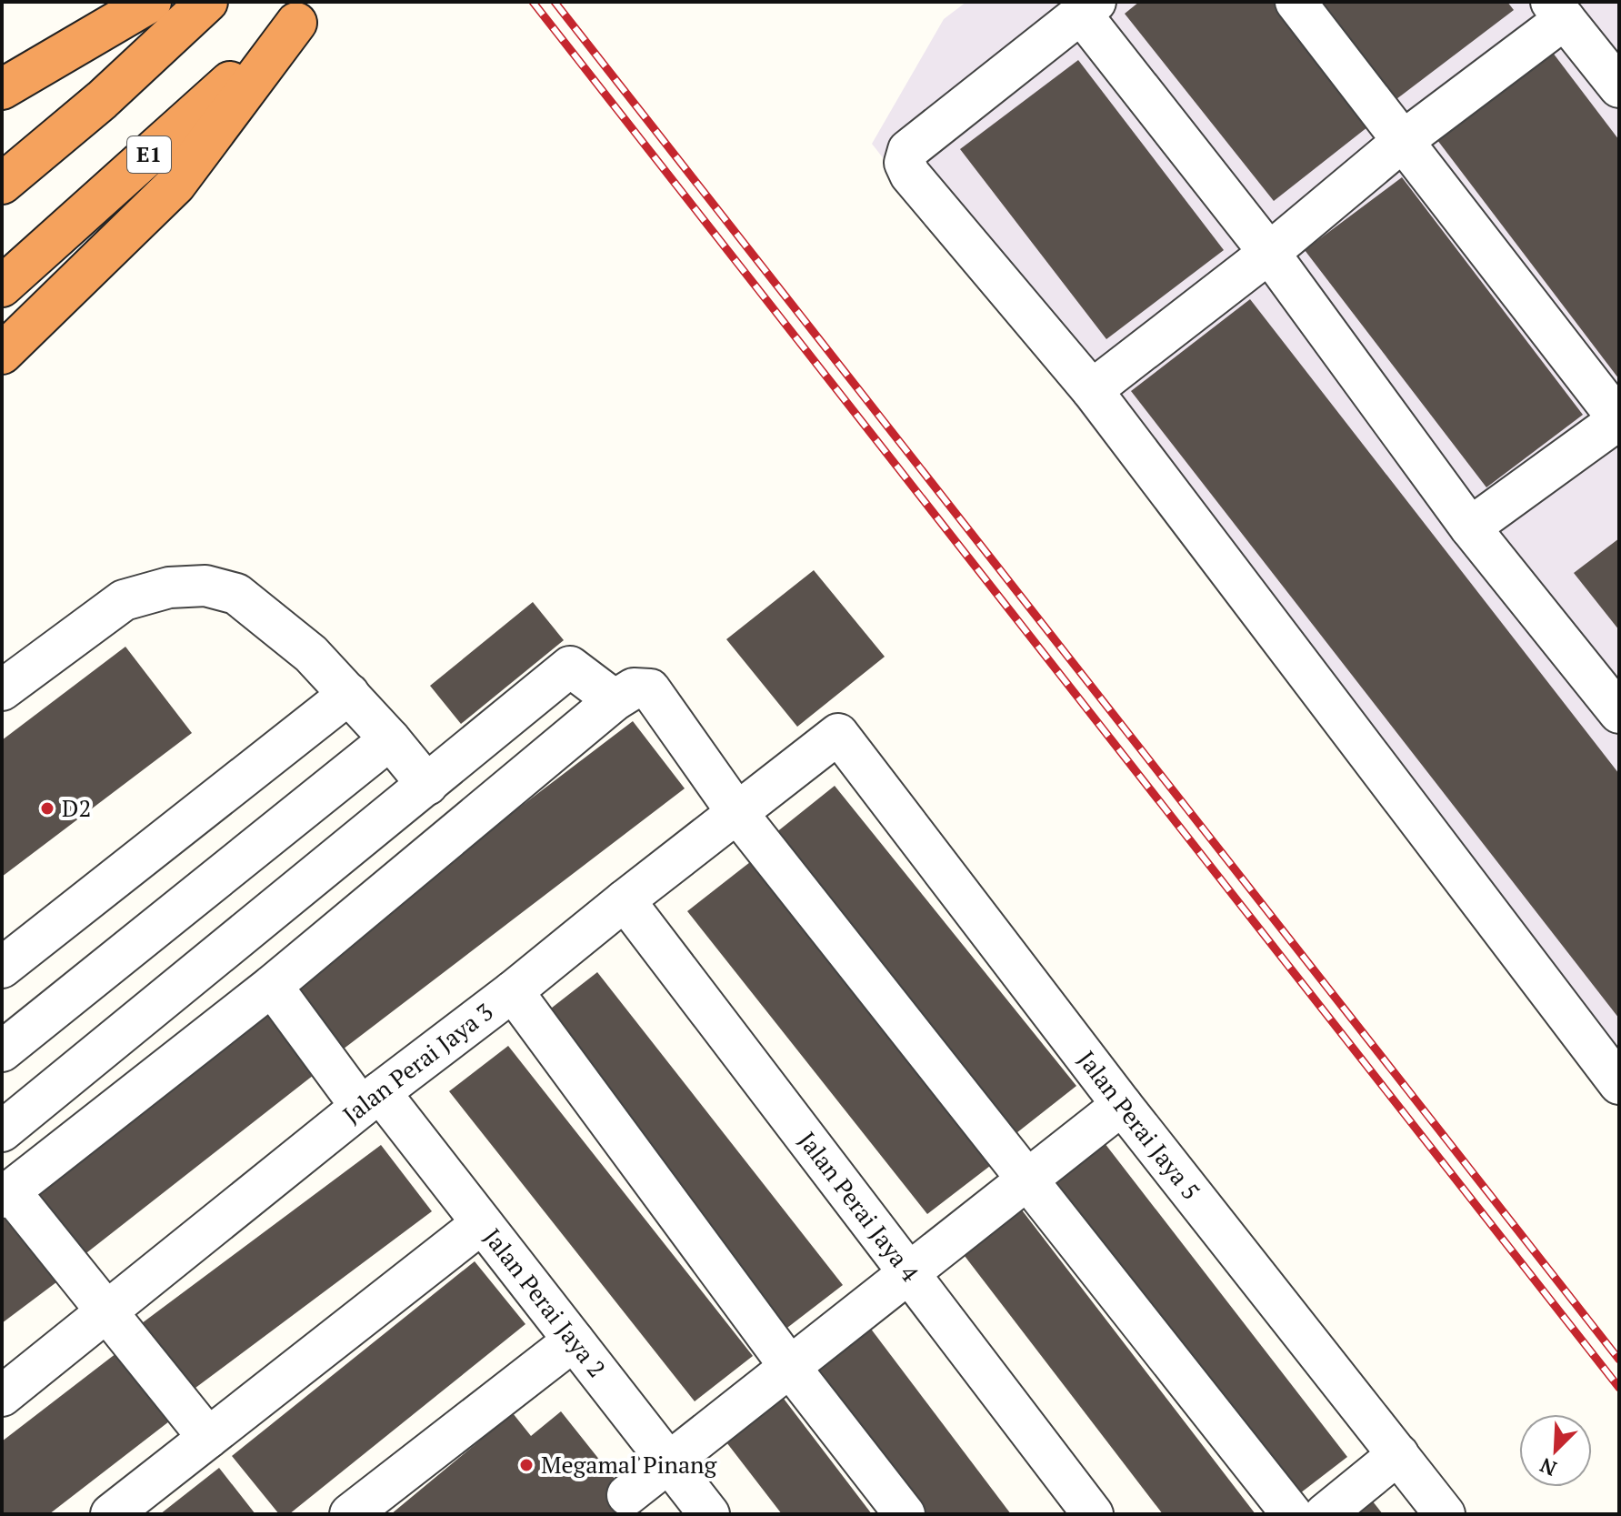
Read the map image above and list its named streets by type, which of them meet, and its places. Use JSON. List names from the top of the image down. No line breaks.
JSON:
{"streets":{"highway":["E1"],"street":["Jalan Perai Jaya 3","Jalan Perai Jaya 5","Jalan Perai Jaya 4","Jalan Perai Jaya 2"]},"crossings":[["Jalan Perai Jaya 3","Jalan Perai Jaya 5"],["Jalan Perai Jaya 3","Jalan Perai Jaya 4"],["Jalan Perai Jaya 3","Jalan Perai Jaya 2"]],"places":["D2","Megamal Pinang"],"north":"bottom left"}
